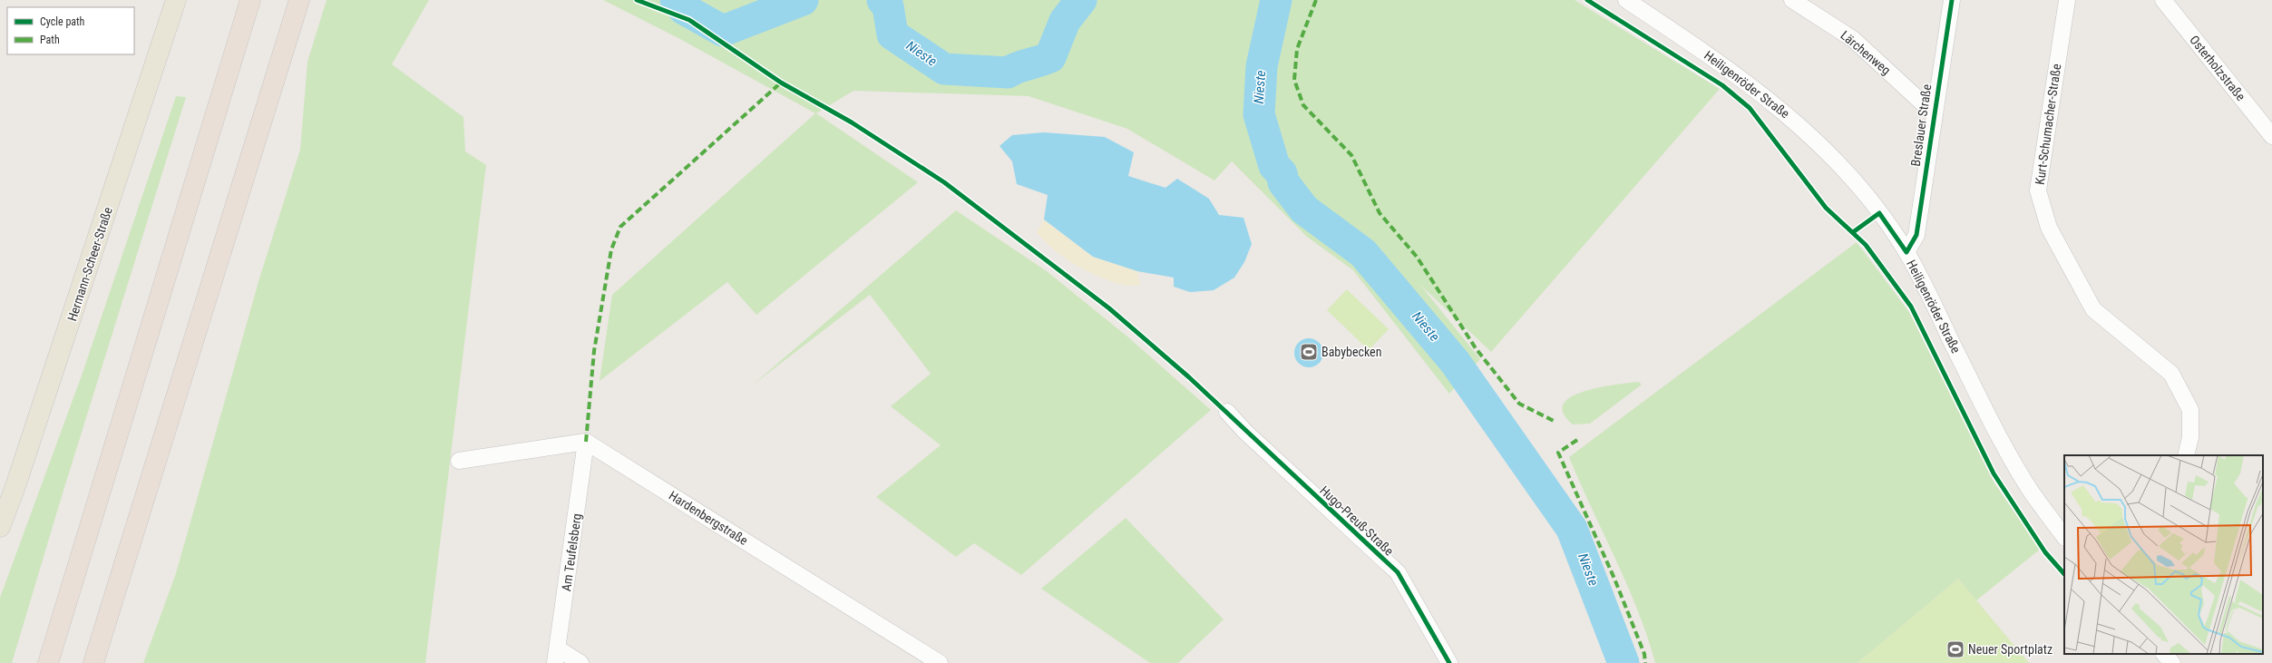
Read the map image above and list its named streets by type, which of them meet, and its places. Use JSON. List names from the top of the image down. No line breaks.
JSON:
{"streets":{"main road":["Hermann-Scheer-Straße"],"street":["Lärchenweg","Osterholzstraße","Heiligenröder Straße","Kurt-Schumacher-Straße","Breslauer Straße","Hardenbergstraße","Hugo-Preuß-Straße","Am Teufelsberg"]},"crossings":[["Lärchenweg","Breslauer Straße"],["Heiligenröder Straße","Breslauer Straße"],["Hardenbergstraße","Am Teufelsberg"]],"water":["Nieste"],"places":{"sports":["Babybecken","Neuer Sportplatz"]},"legend":["Cycle path","Path"]}
